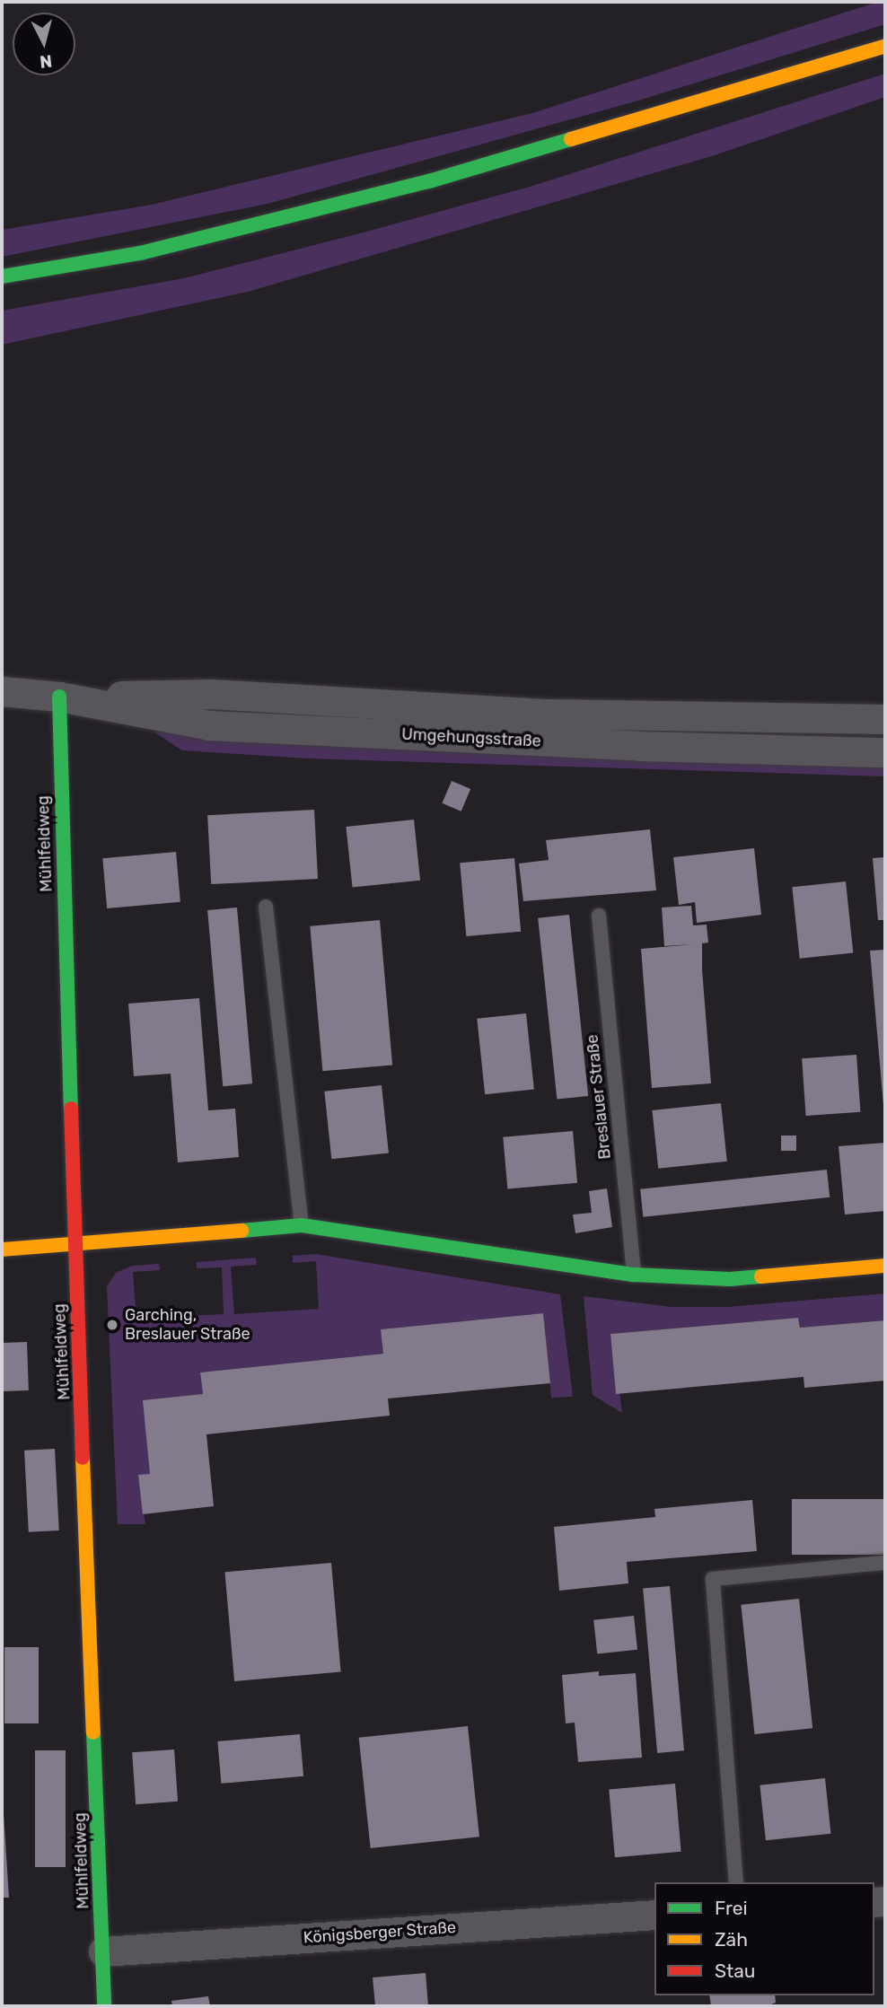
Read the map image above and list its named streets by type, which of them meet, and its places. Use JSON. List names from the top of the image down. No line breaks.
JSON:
{"streets":{"street":["Umgehungsstraße","Mühlfeldweg","Königsberger Straße"],"lane":["Breslauer Straße"]},"crossings":[["Umgehungsstraße","Mühlfeldweg"],["Mühlfeldweg","Königsberger Straße"]],"places":["Garching, Breslauer Straße"],"legend":["Frei","Zäh","Stau"],"north":"bottom"}
